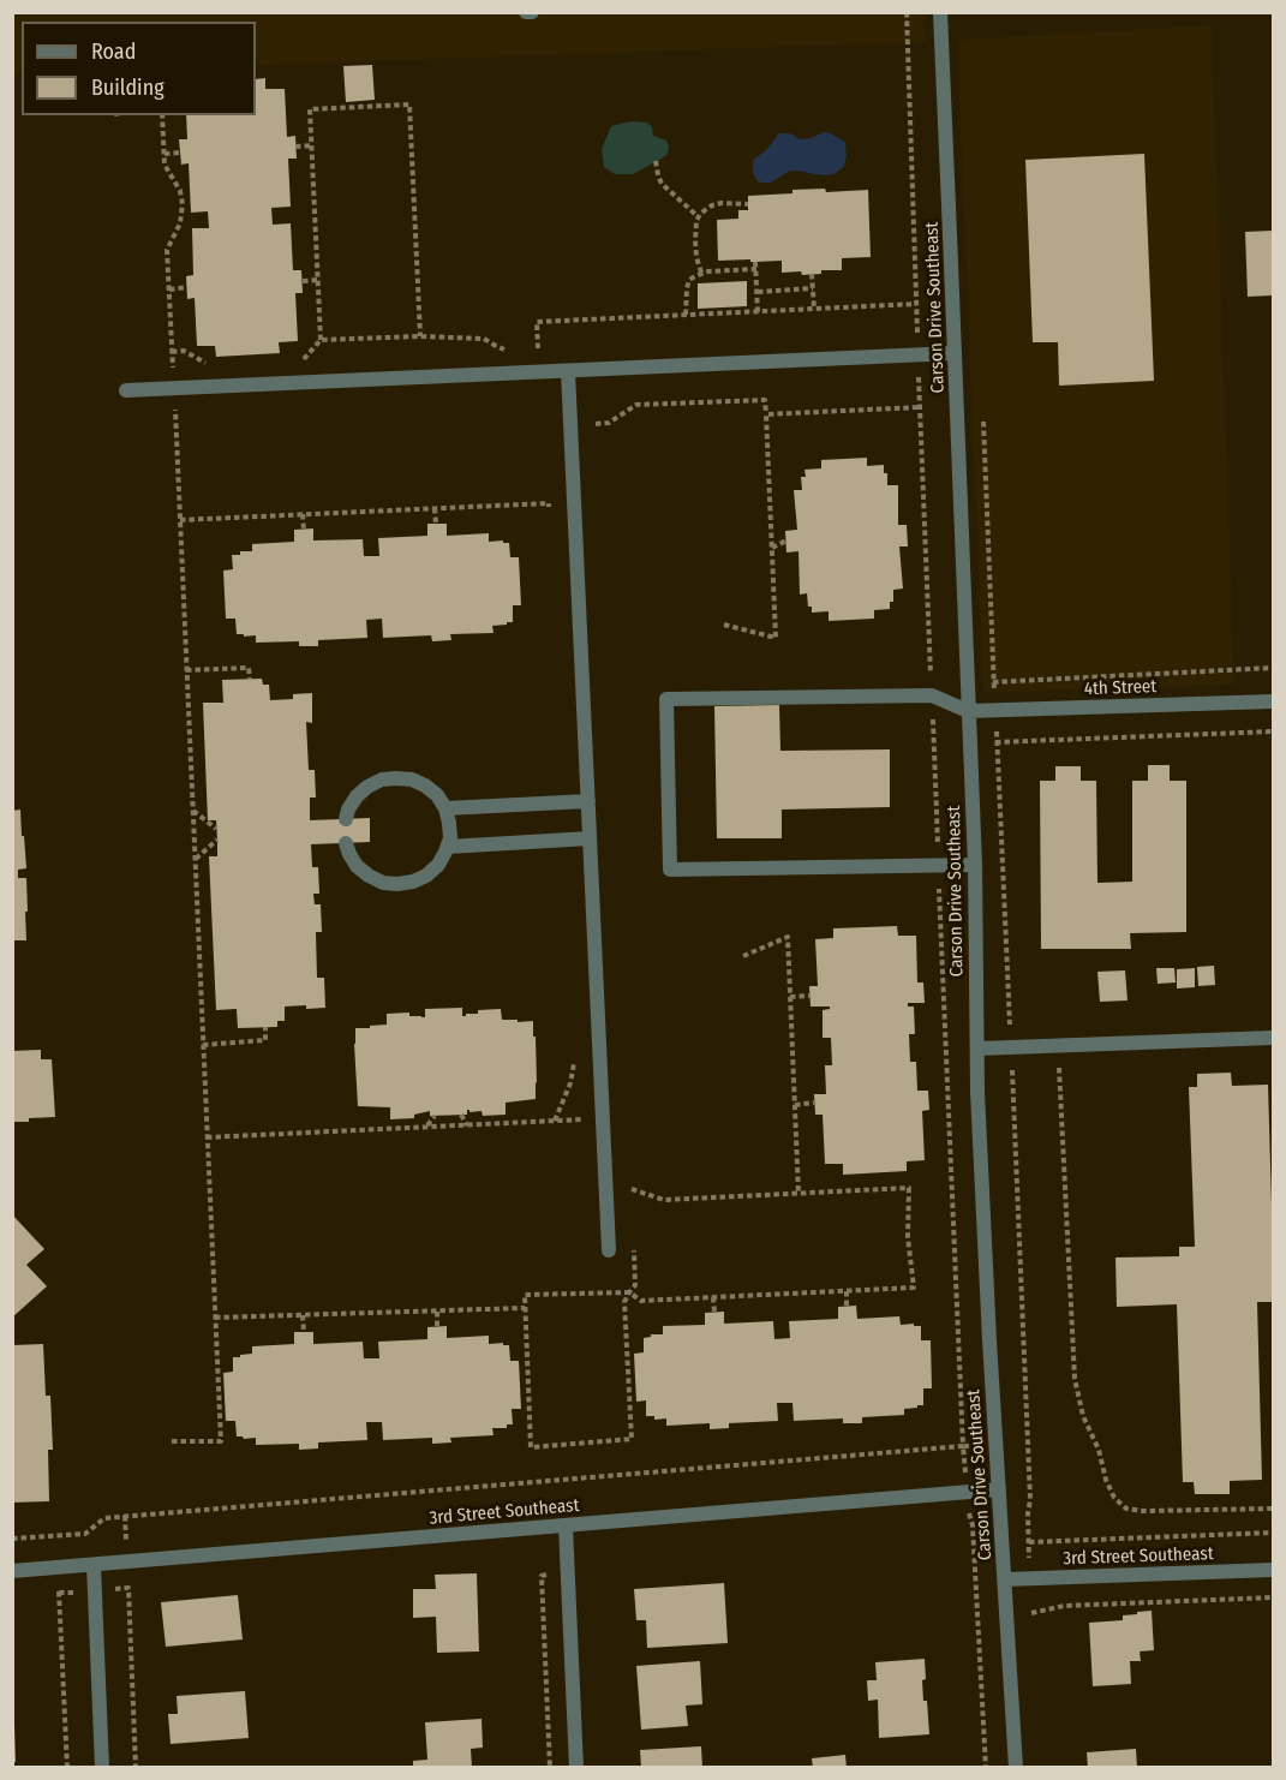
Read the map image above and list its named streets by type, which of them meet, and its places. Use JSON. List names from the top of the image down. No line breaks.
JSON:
{"streets":{"street":["Carson Drive Southeast","4th Street","3rd Street Southeast"]},"crossings":[["Carson Drive Southeast","4th Street"],["Carson Drive Southeast","3rd Street Southeast"]],"legend":["Road","Building"]}
